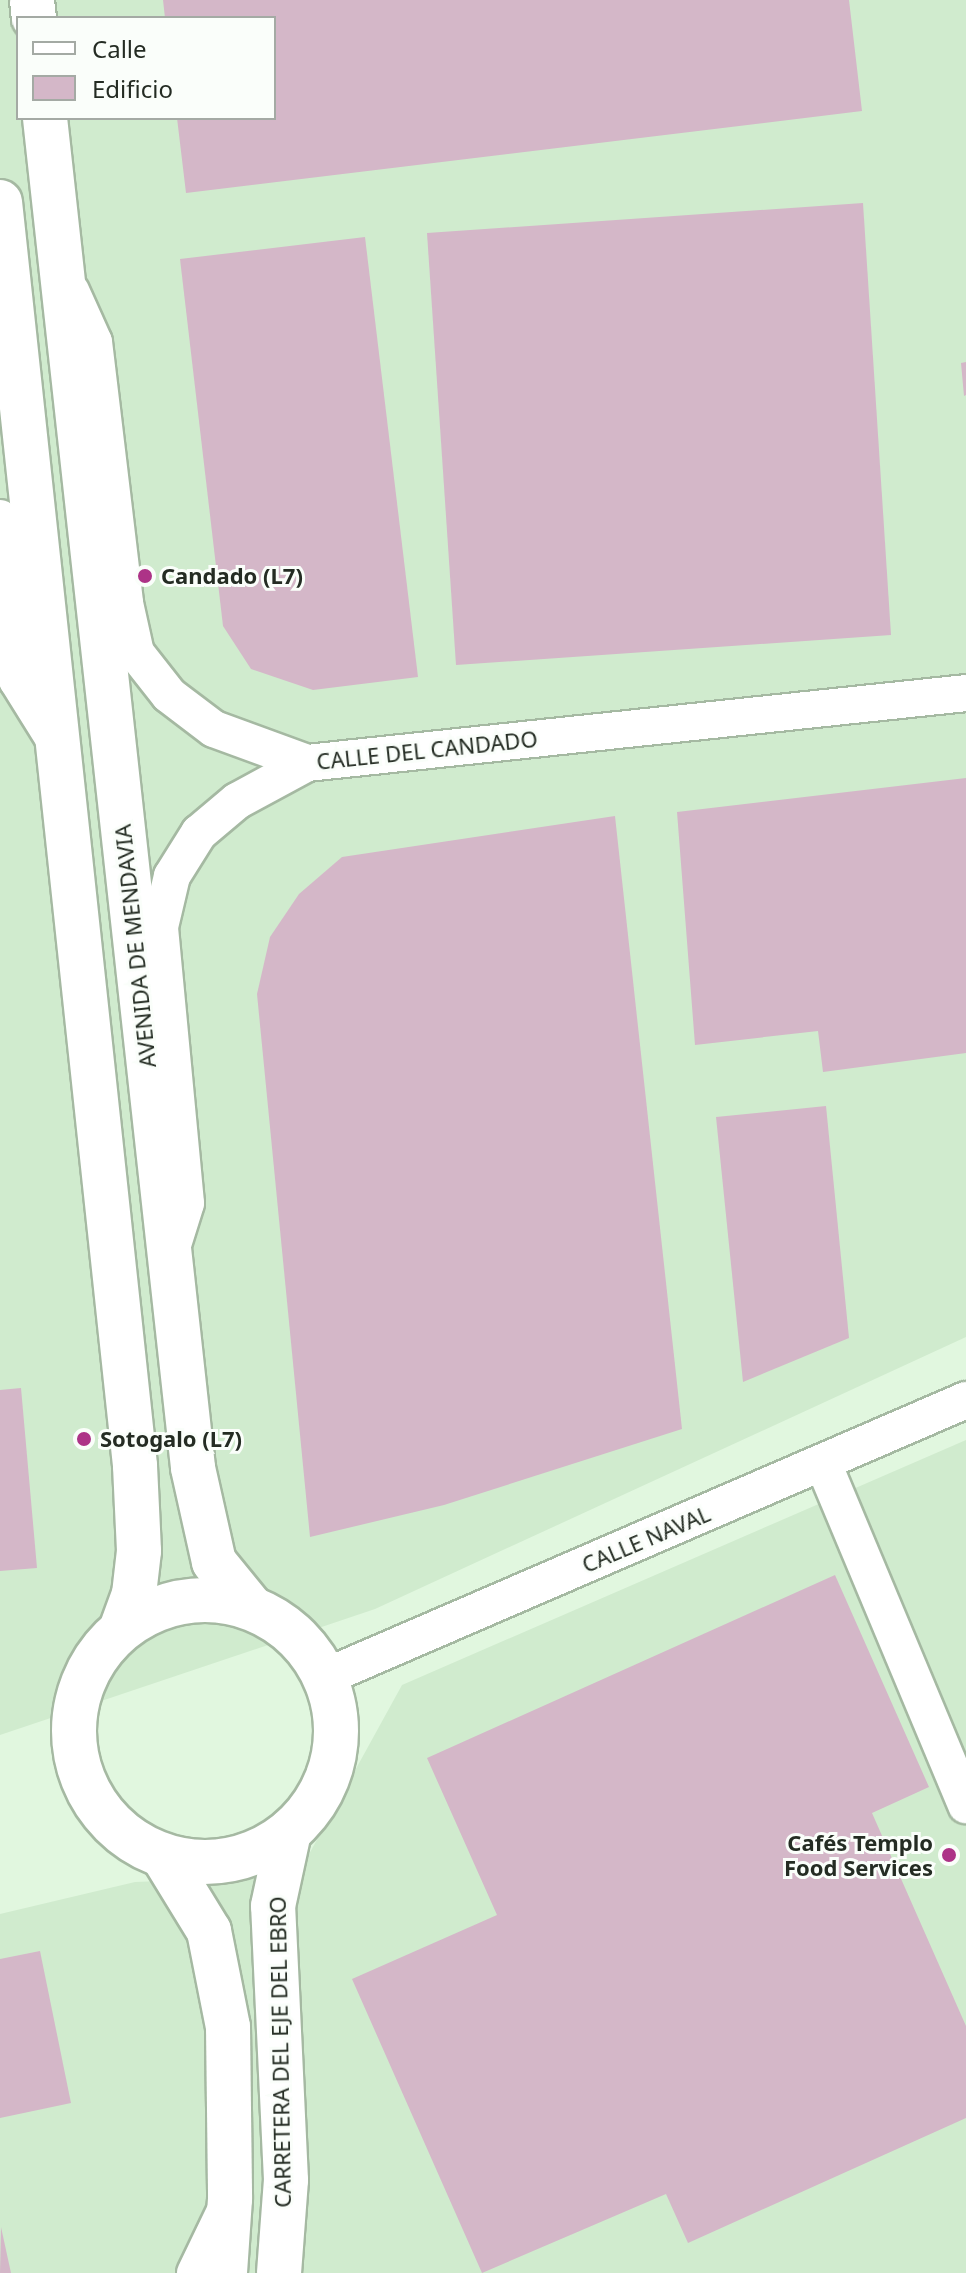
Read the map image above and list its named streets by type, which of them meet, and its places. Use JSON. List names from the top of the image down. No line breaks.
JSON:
{"streets":{"main road":["AVENIDA DE MENDAVIA","CARRETERA DEL EJE DEL EBRO"],"street":["CALLE DEL CANDADO","CALLE NAVAL"]},"crossings":[["CALLE DEL CANDADO","AVENIDA DE MENDAVIA"],["AVENIDA DE MENDAVIA","CALLE NAVAL"],["AVENIDA DE MENDAVIA","CARRETERA DEL EJE DEL EBRO"],["CALLE NAVAL","CARRETERA DEL EJE DEL EBRO"]],"places":["Candado (L7)","Sotogalo (L7)","Cafés Templo Food Services"],"legend":["Calle","Edificio"]}
